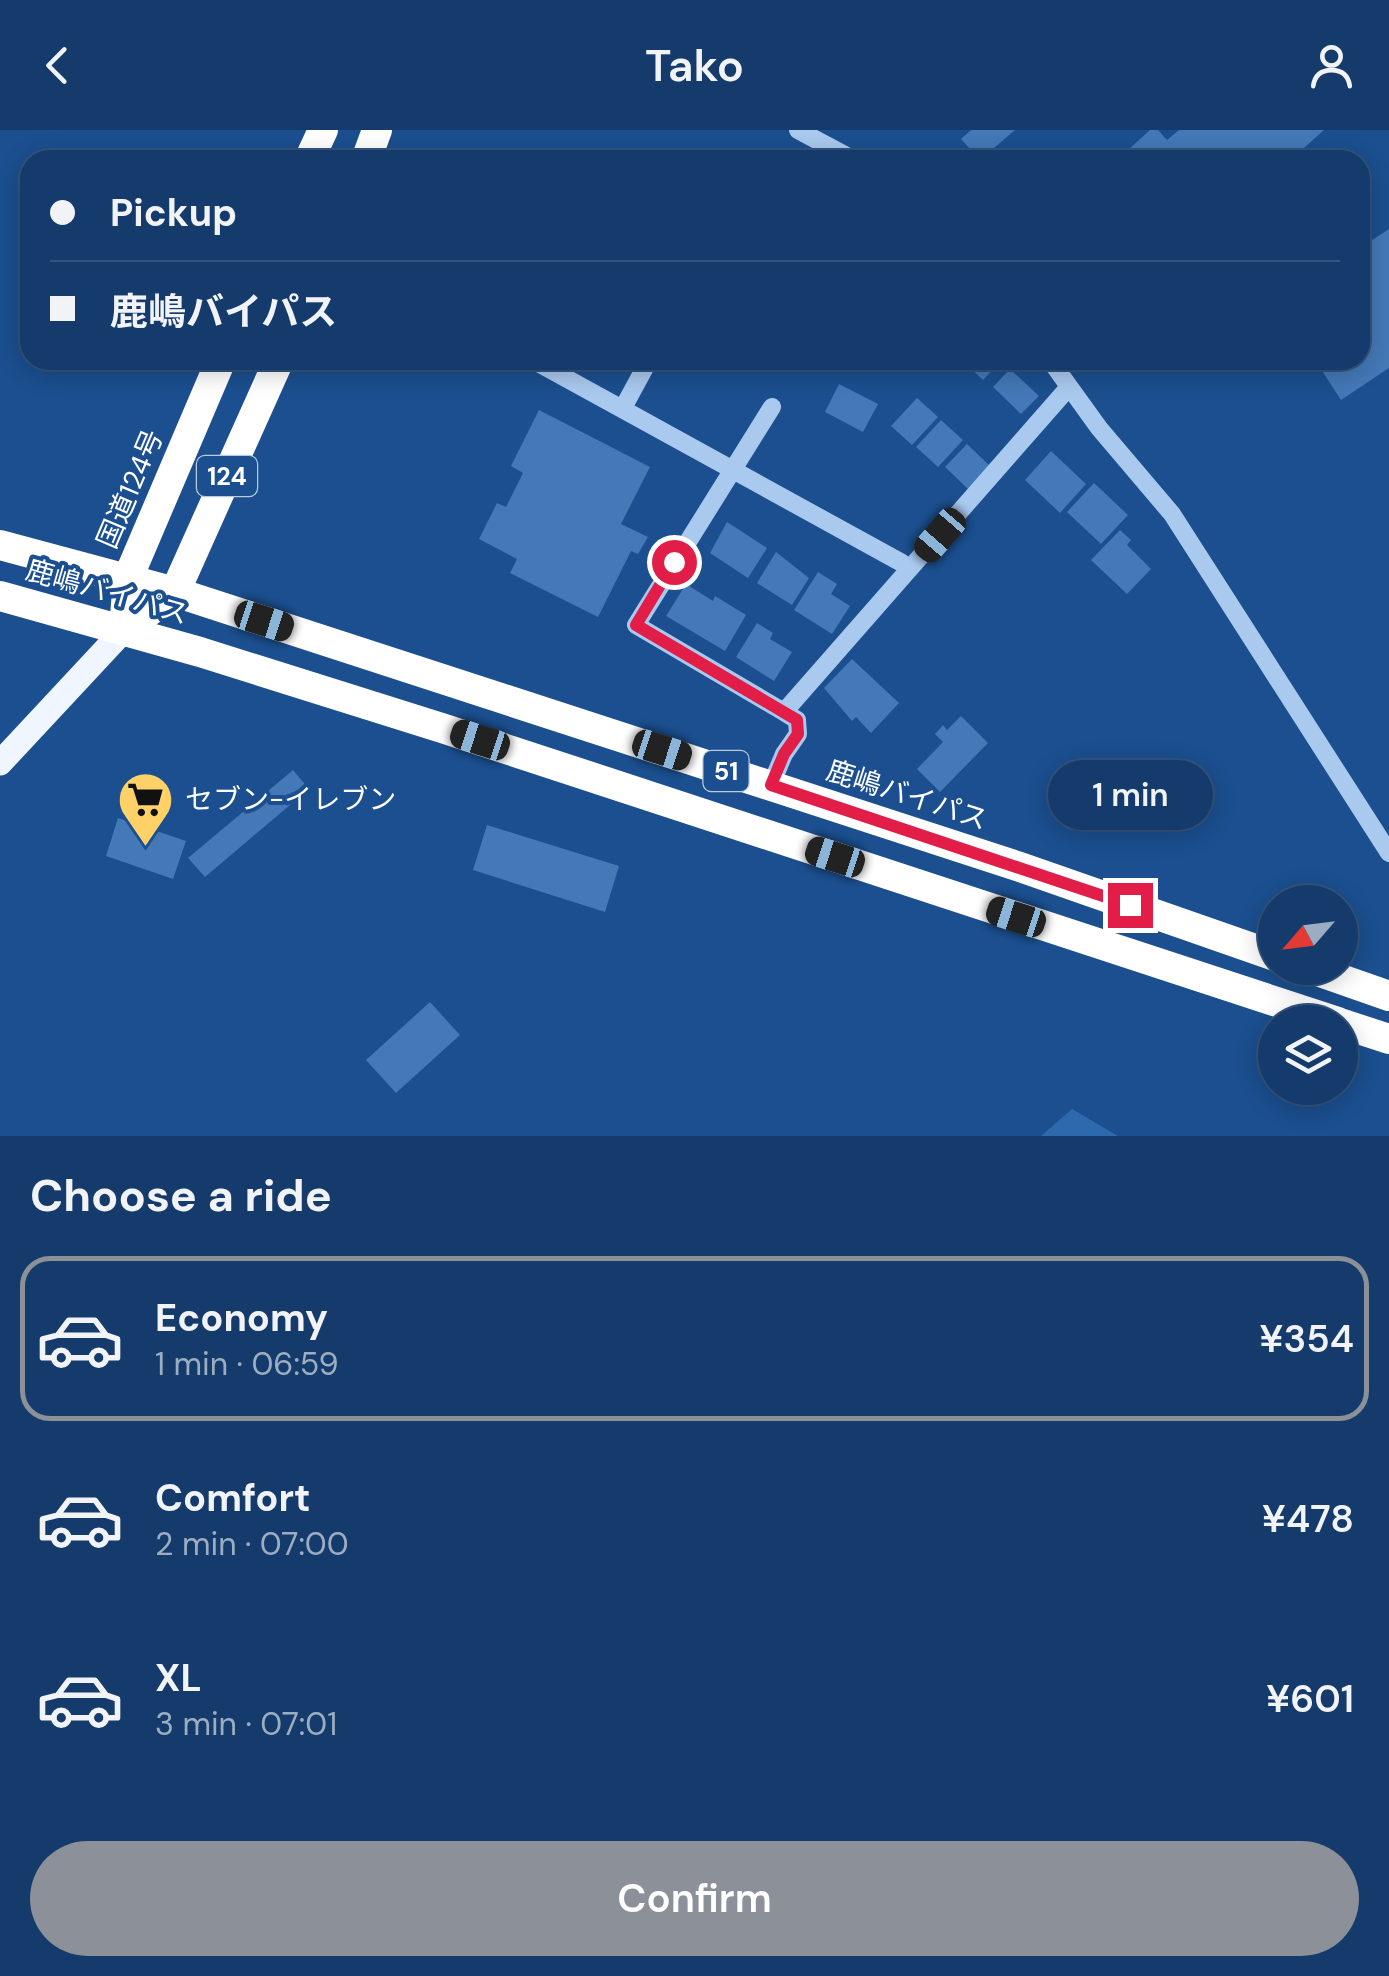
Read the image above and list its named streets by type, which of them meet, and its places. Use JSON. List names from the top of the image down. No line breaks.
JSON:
{"streets":{"highway":["124","国道124号","鹿嶋バイパス","51"]},"crossings":[["124","国道124号"],["124","鹿嶋バイパス"],["国道124号","鹿嶋バイパス"]],"places":{"supermarket":["セブン-イレブン"]},"north":"bottom left","page":{"header":"Tako","banner":["Pickup","鹿嶋バイパス"],"bubble":"1 min","heading":"Choose a ride","list":[{"name":"Economy","note":"1 min · 06:59","value":"¥354"},{"name":"Comfort","note":"2 min · 07:00","value":"¥478"},{"name":"XL","note":"3 min · 07:01","value":"¥601"}],"buttons":"Confirm"}}
